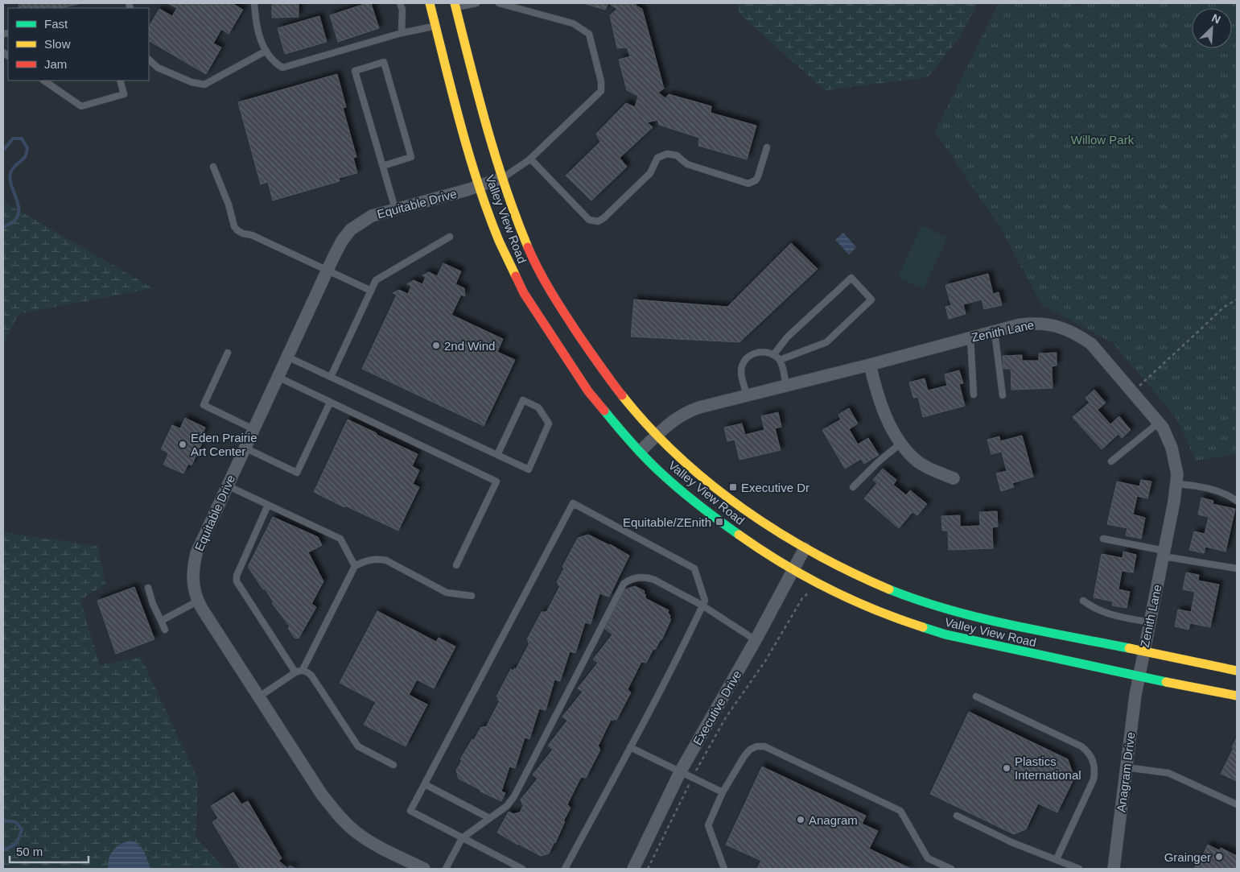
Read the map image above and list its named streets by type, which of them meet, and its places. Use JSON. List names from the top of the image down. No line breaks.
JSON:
{"streets":{"main road":["Valley View Road"],"street":["Equitable Drive","Zenith Lane","Executive Drive","Anagram Drive"]},"crossings":[["Equitable Drive","Valley View Road"],["Valley View Road","Zenith Lane"],["Valley View Road","Executive Drive"],["Valley View Road","Anagram Drive"],["Zenith Lane","Anagram Drive"]],"parks":["Willow Park"],"places":{"other":["2nd Wind","Eden Prairie Art Center","Plastics International","Anagram","Grainger"],"transit":["Executive Dr","Equitable/ZEnith"]},"legend":["Fast","Slow","Jam"],"scale_bar":"50 m","north":"top right"}
